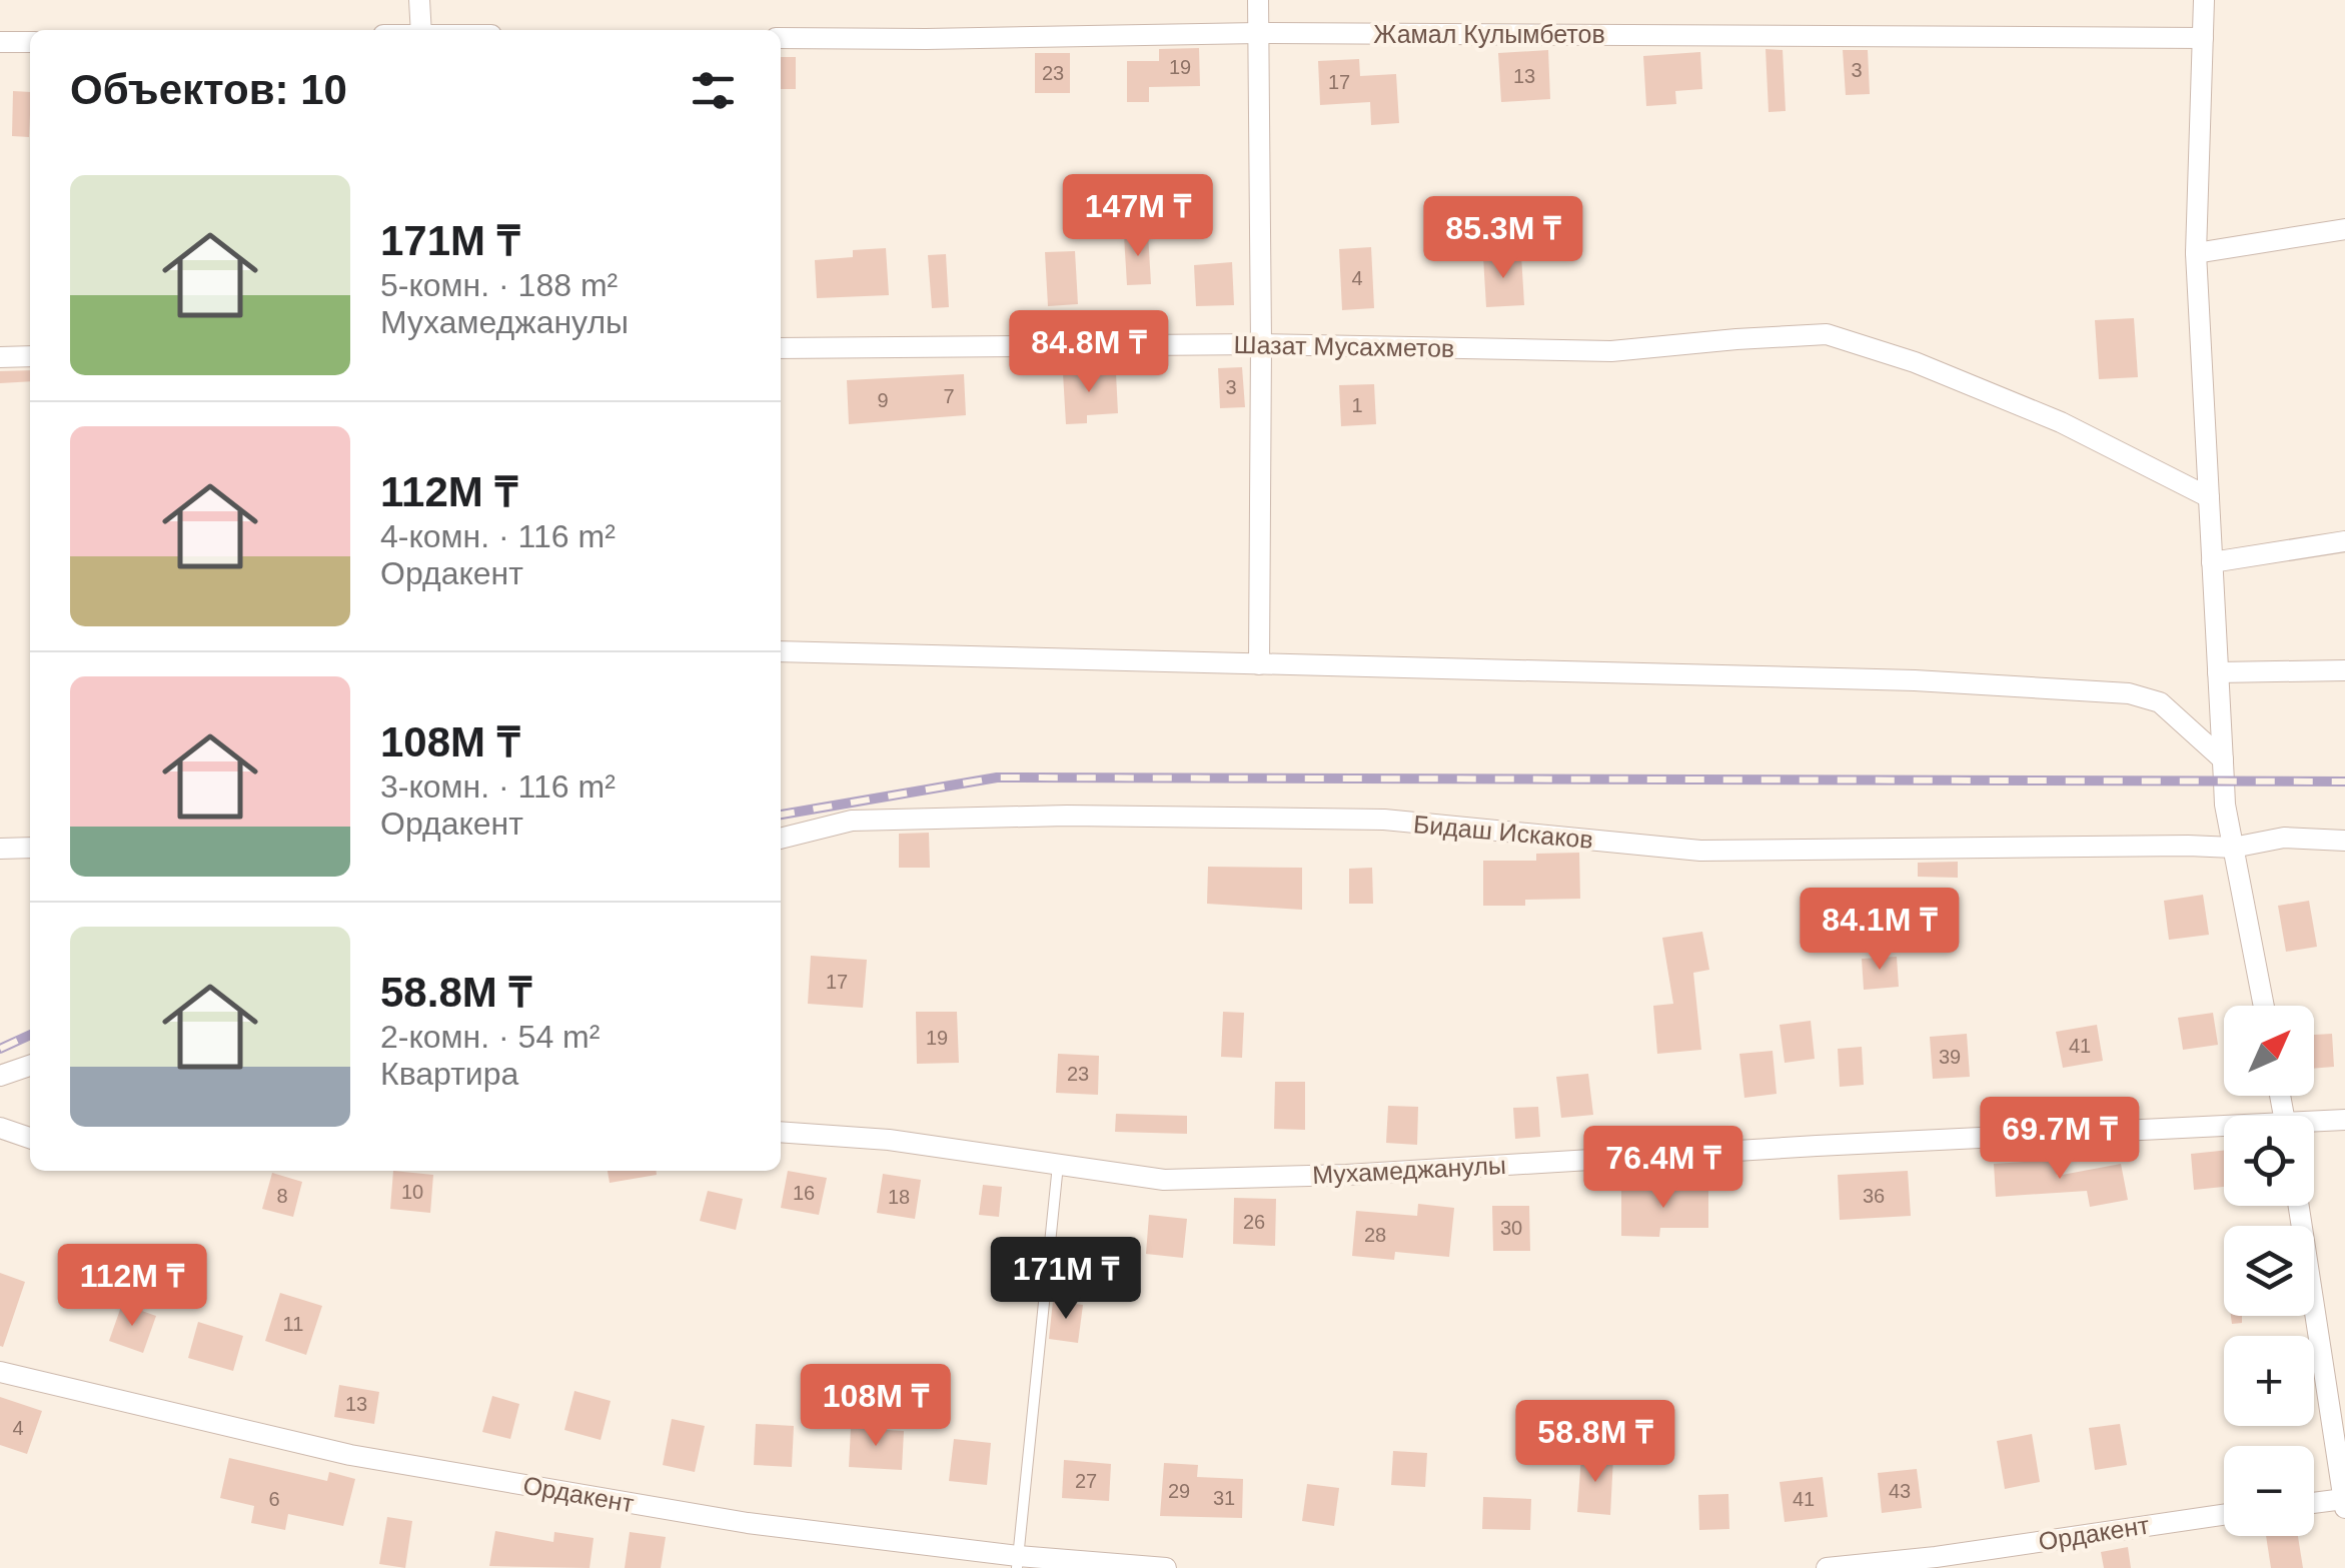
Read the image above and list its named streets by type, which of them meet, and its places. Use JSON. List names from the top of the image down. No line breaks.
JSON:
{"streets":{"street":["Жамал Кулымбетов","Шазат Мусахметов","Бидаш Искаков","Мухамеджанулы","Ордакент"]},"house_numbers":["19","3","23","13","17","4","3","7","9","1","17","19","41","39","23","10","16","8","36","18","26","30","28","11","13","4","27","29","43","31","6","41"],"north":"top right","page":{"heading":"Объектов: 10","list":[{"name":"171M ₸","note":"5-комн. · 188 m² · Мухамеджанулы"},{"name":"112M ₸","note":"4-комн. · 116 m² · Ордакент"},{"name":"108M ₸","note":"3-комн. · 116 m² · Ордакент"},{"name":"58.8M ₸","note":"2-комн. · 54 m² · Квартира"}],"price":["147M ₸","85.3M ₸","84.8M ₸","84.1M ₸","69.7M ₸","76.4M ₸","171M ₸","112M ₸","108M ₸","58.8M ₸"],"map_buttons":["+","−"]}}
